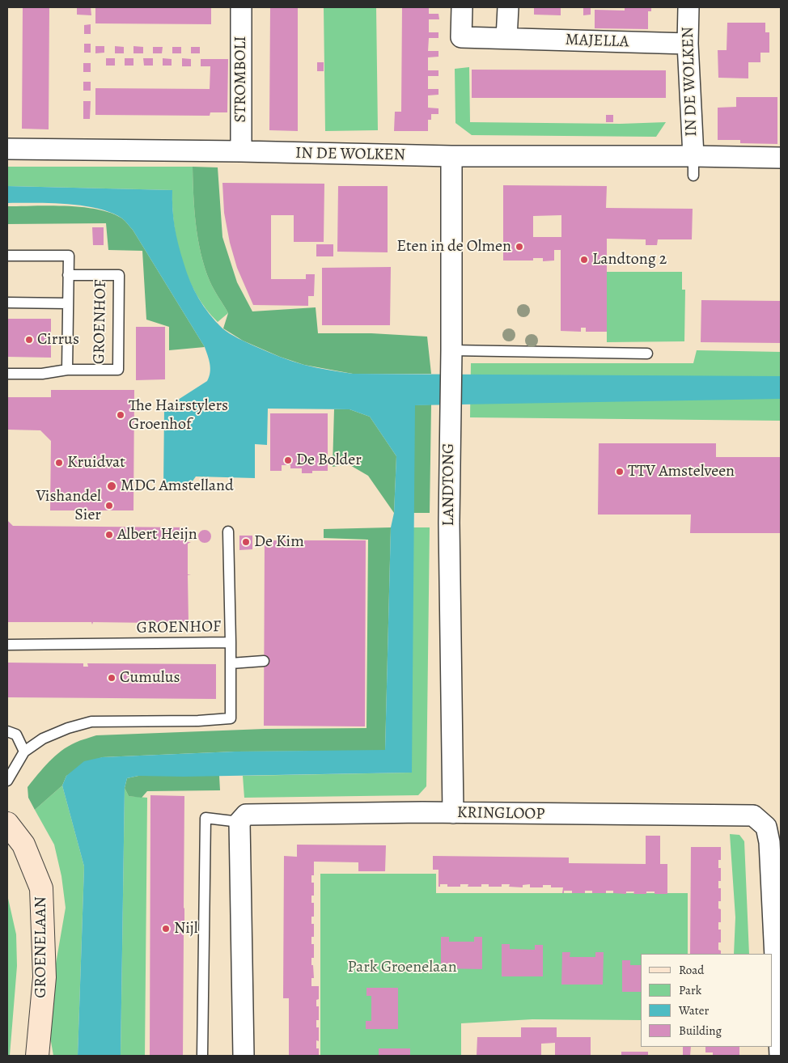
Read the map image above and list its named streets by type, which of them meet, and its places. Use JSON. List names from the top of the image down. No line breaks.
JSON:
{"streets":{"street":["MAJELLA","STROMBOLI","IN DE WOLKEN","LANDTONG","KRINGLOOP","GROENELAAN"],"lane":["GROENHOF"]},"crossings":[["MAJELLA","IN DE WOLKEN"],["STROMBOLI","IN DE WOLKEN"],["IN DE WOLKEN","LANDTONG"],["LANDTONG","KRINGLOOP"]],"parks":["Park Groenelaan"],"places":["Eten in de Olmen","Landtong 2","Cirrus","The Hairstylers Groenhof","De Bolder","Kruidvat","TTV Amstelveen","MDC Amstelland","Vishandel Sier","Albert Heijn","De Kim","Cumulus","Nijl"],"legend":["Road","Park","Water","Building"]}
